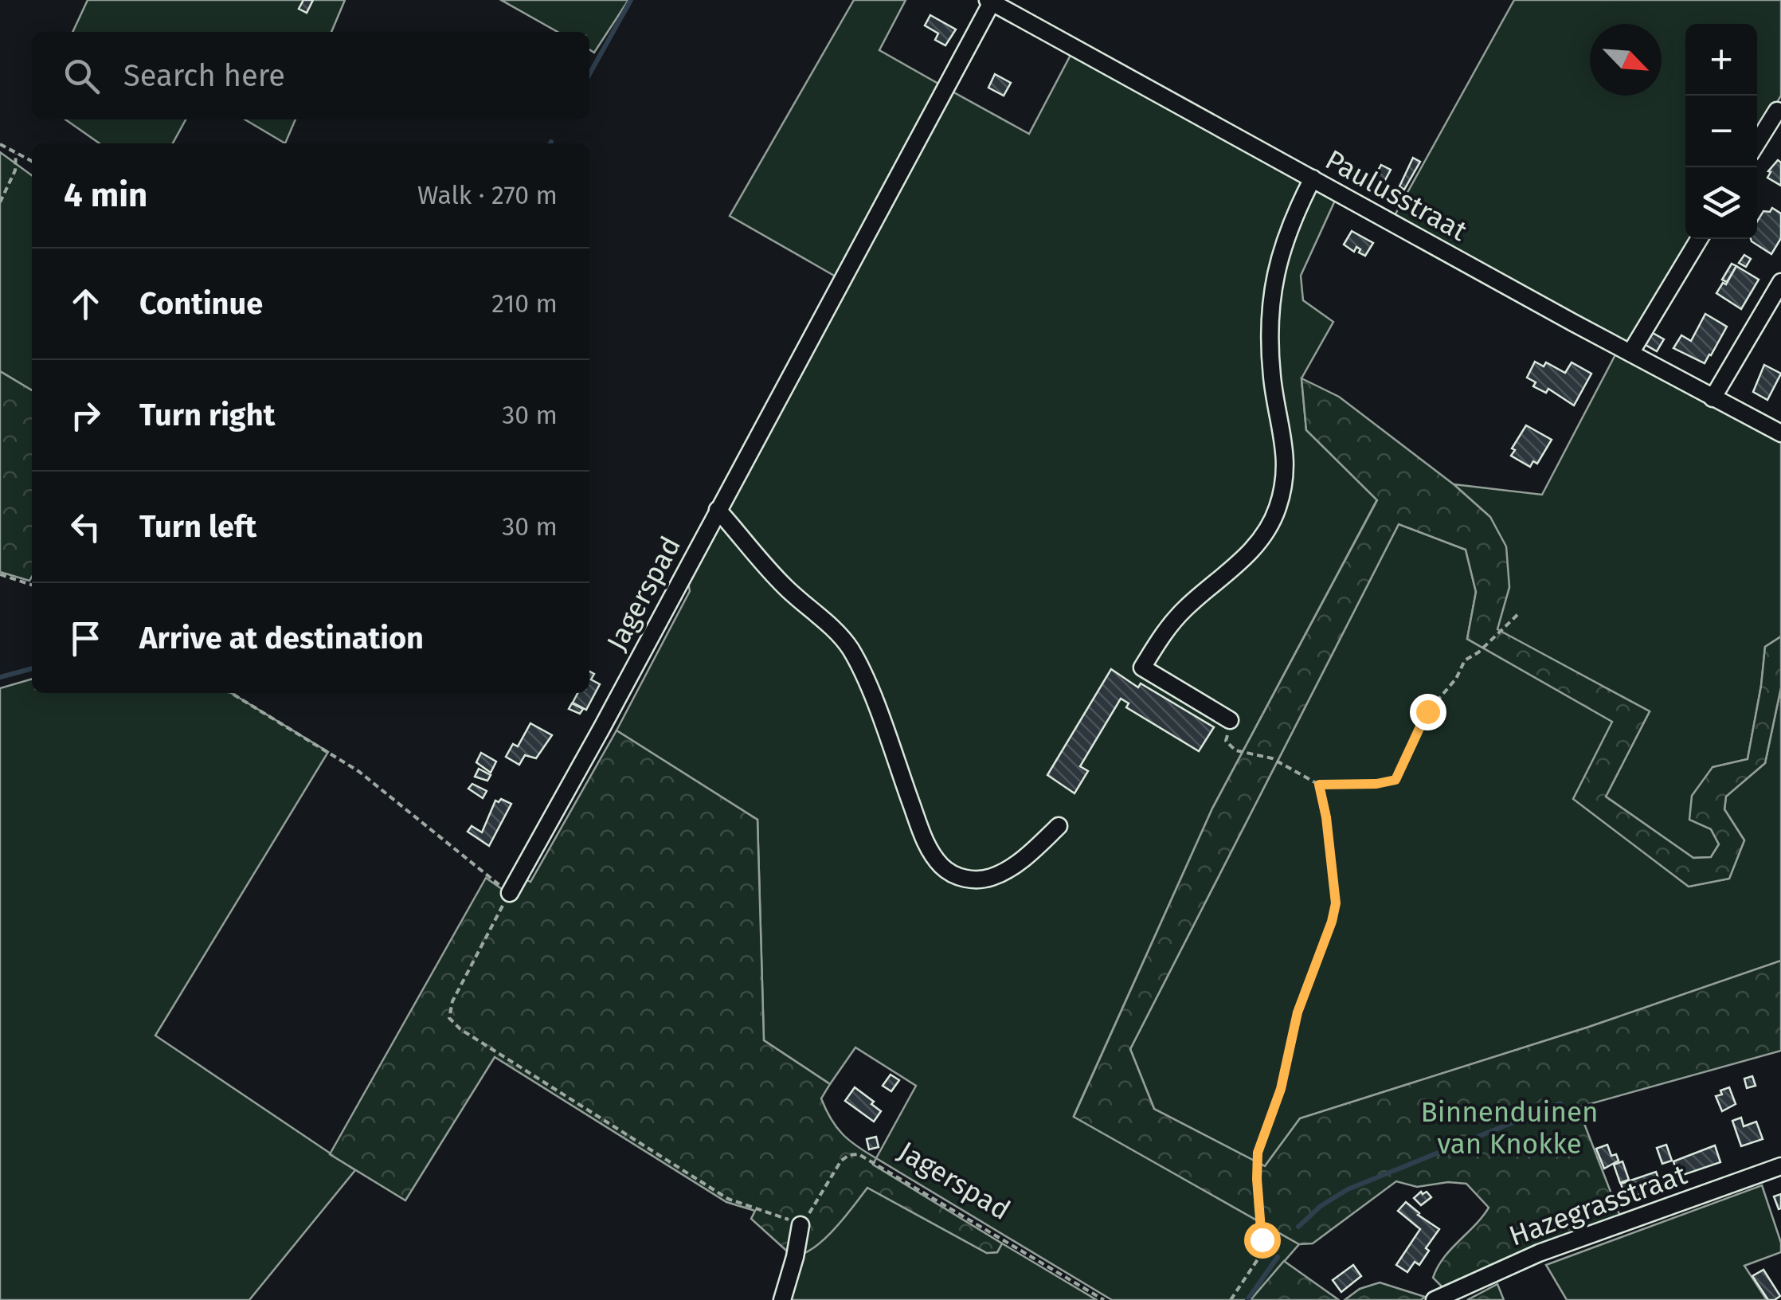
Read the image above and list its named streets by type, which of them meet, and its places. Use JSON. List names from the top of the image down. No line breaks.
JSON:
{"streets":{"street":["Paulusstraat","Jagerspad","Hazegrasstraat"]},"crossings":[["Paulusstraat","Jagerspad"]],"parks":["Binnenduinen van Knokke"],"north":"bottom right","page":{"map_buttons":["+","−"],"search":"Search here","heading":["4 min","Walk · 270 m"],"list":[["Continue","210 m"],["Turn right","30 m"],["Turn left","30 m"],"Arrive at destination"]}}
